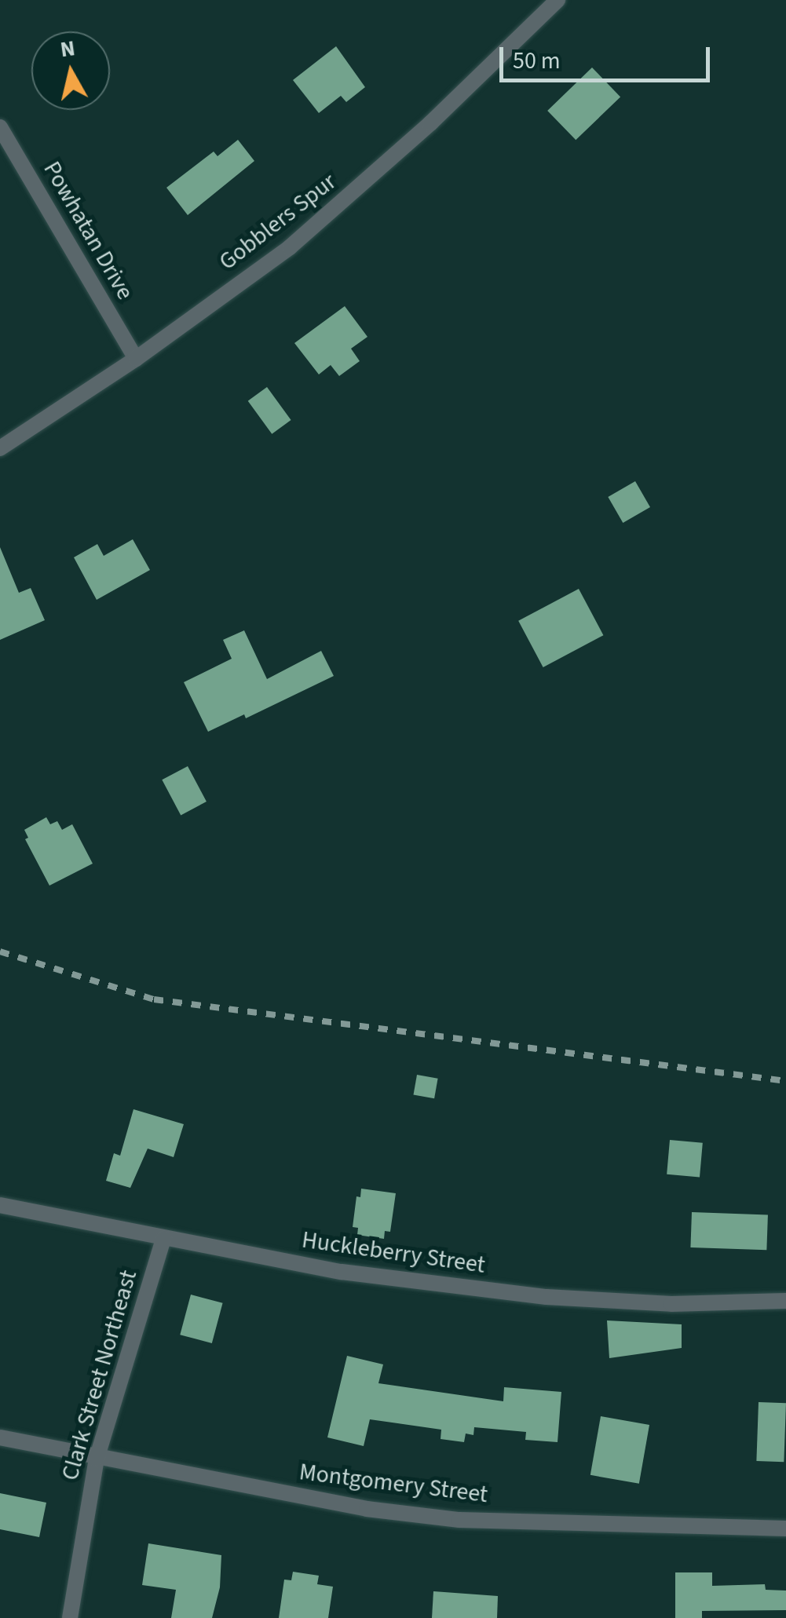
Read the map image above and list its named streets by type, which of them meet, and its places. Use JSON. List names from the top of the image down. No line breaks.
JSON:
{"streets":{"street":["Gobblers Spur","Powhatan Drive","Huckleberry Street","Clark Street Northeast","Montgomery Street"]},"crossings":[["Gobblers Spur","Powhatan Drive"],["Huckleberry Street","Clark Street Northeast"],["Clark Street Northeast","Montgomery Street"]],"scale_bar":"50 m","north":"top"}
